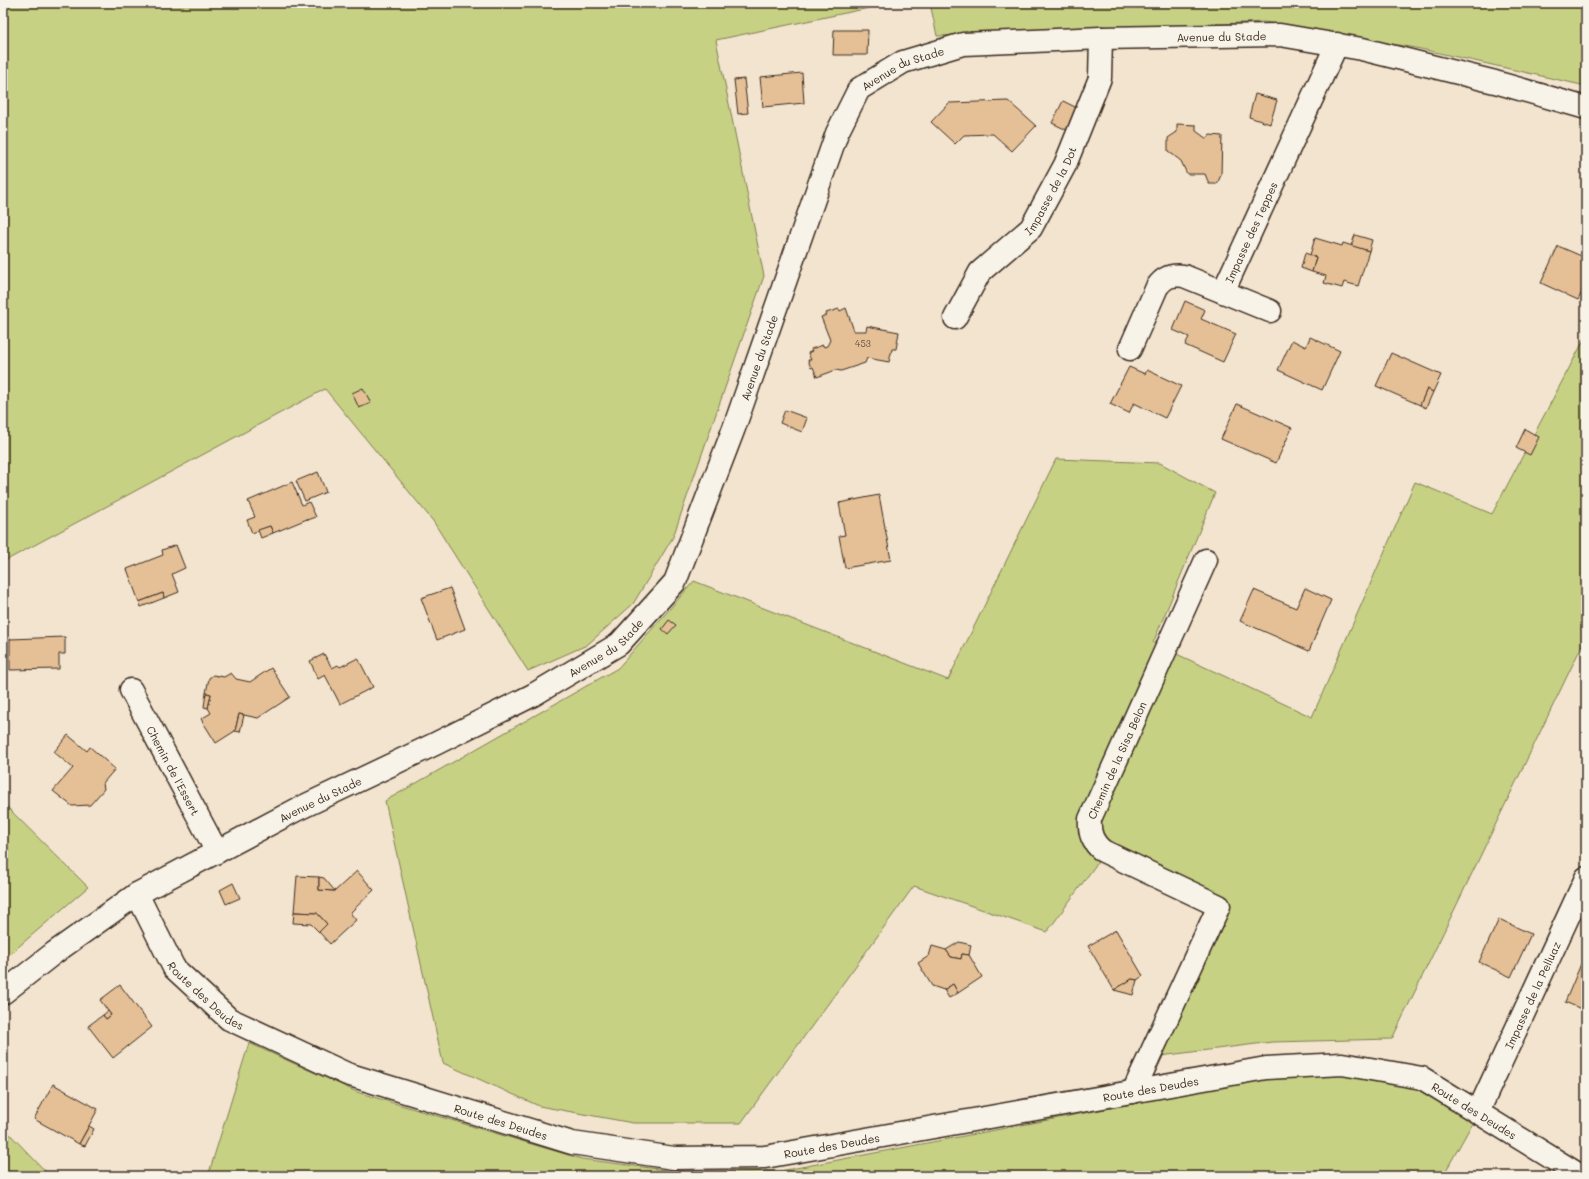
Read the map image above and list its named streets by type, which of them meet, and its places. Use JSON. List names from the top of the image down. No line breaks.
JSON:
{"streets":{"street":["Avenue du Stade","Impasse de la Dot","Impasse des Teppes","Chemin de la Sisa Belon","Chemin de l'Essert","Route des Deudes","Impasse de la Pelluaz"]},"crossings":[["Avenue du Stade","Impasse de la Dot"],["Avenue du Stade","Impasse des Teppes"],["Avenue du Stade","Chemin de l'Essert"],["Avenue du Stade","Route des Deudes"],["Chemin de la Sisa Belon","Route des Deudes"],["Route des Deudes","Impasse de la Pelluaz"]],"house_numbers":["453"]}
